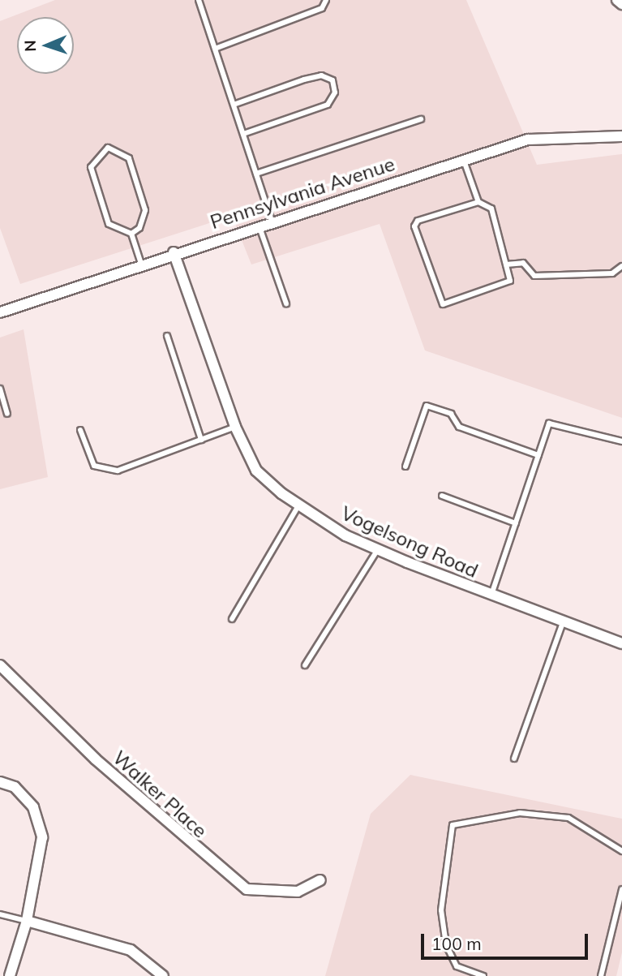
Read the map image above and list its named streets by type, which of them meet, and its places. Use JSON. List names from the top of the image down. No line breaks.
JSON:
{"streets":{"street":["Pennsylvania Avenue","Vogelsong Road","Walker Place"]},"crossings":[["Pennsylvania Avenue","Vogelsong Road"]],"scale_bar":"100 m","north":"left"}
